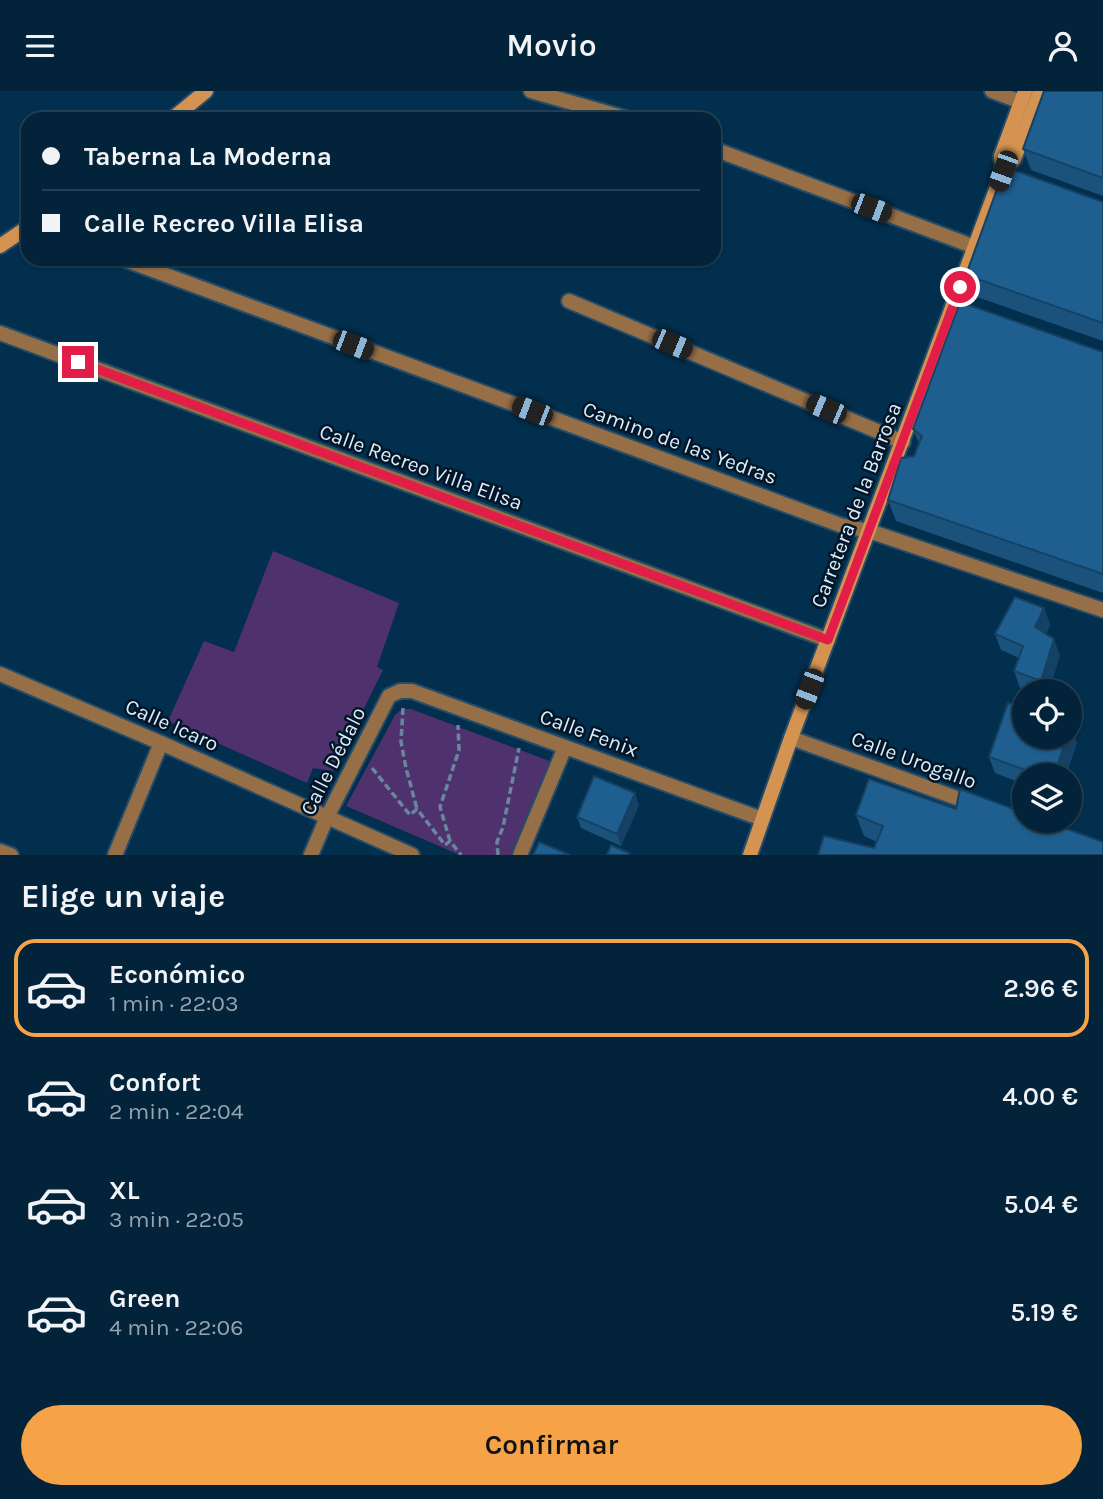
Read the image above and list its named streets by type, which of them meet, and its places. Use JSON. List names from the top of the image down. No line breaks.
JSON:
{"streets":{"street":["Camino de las Yedras","Calle Recreo Villa Elisa","Carretera de la Barrosa","Calle Icaro","Calle Fenix","Calle Urogallo","Calle Dédalo"]},"crossings":[["Camino de las Yedras","Carretera de la Barrosa"],["Calle Recreo Villa Elisa","Carretera de la Barrosa"],["Carretera de la Barrosa","Calle Fenix"],["Carretera de la Barrosa","Calle Urogallo"],["Calle Icaro","Calle Dédalo"],["Calle Fenix","Calle Dédalo"]],"page":{"header":"Movio","banner":["Taberna La Moderna","Calle Recreo Villa Elisa"],"heading":"Elige un viaje","list":[{"name":"Económico","note":"1 min · 22:03","value":"2.96 €"},{"name":"Confort","note":"2 min · 22:04","value":"4.00 €"},{"name":"XL","note":"3 min · 22:05","value":"5.04 €"},{"name":"Green","note":"4 min · 22:06","value":"5.19 €"}],"buttons":"Confirmar"}}
